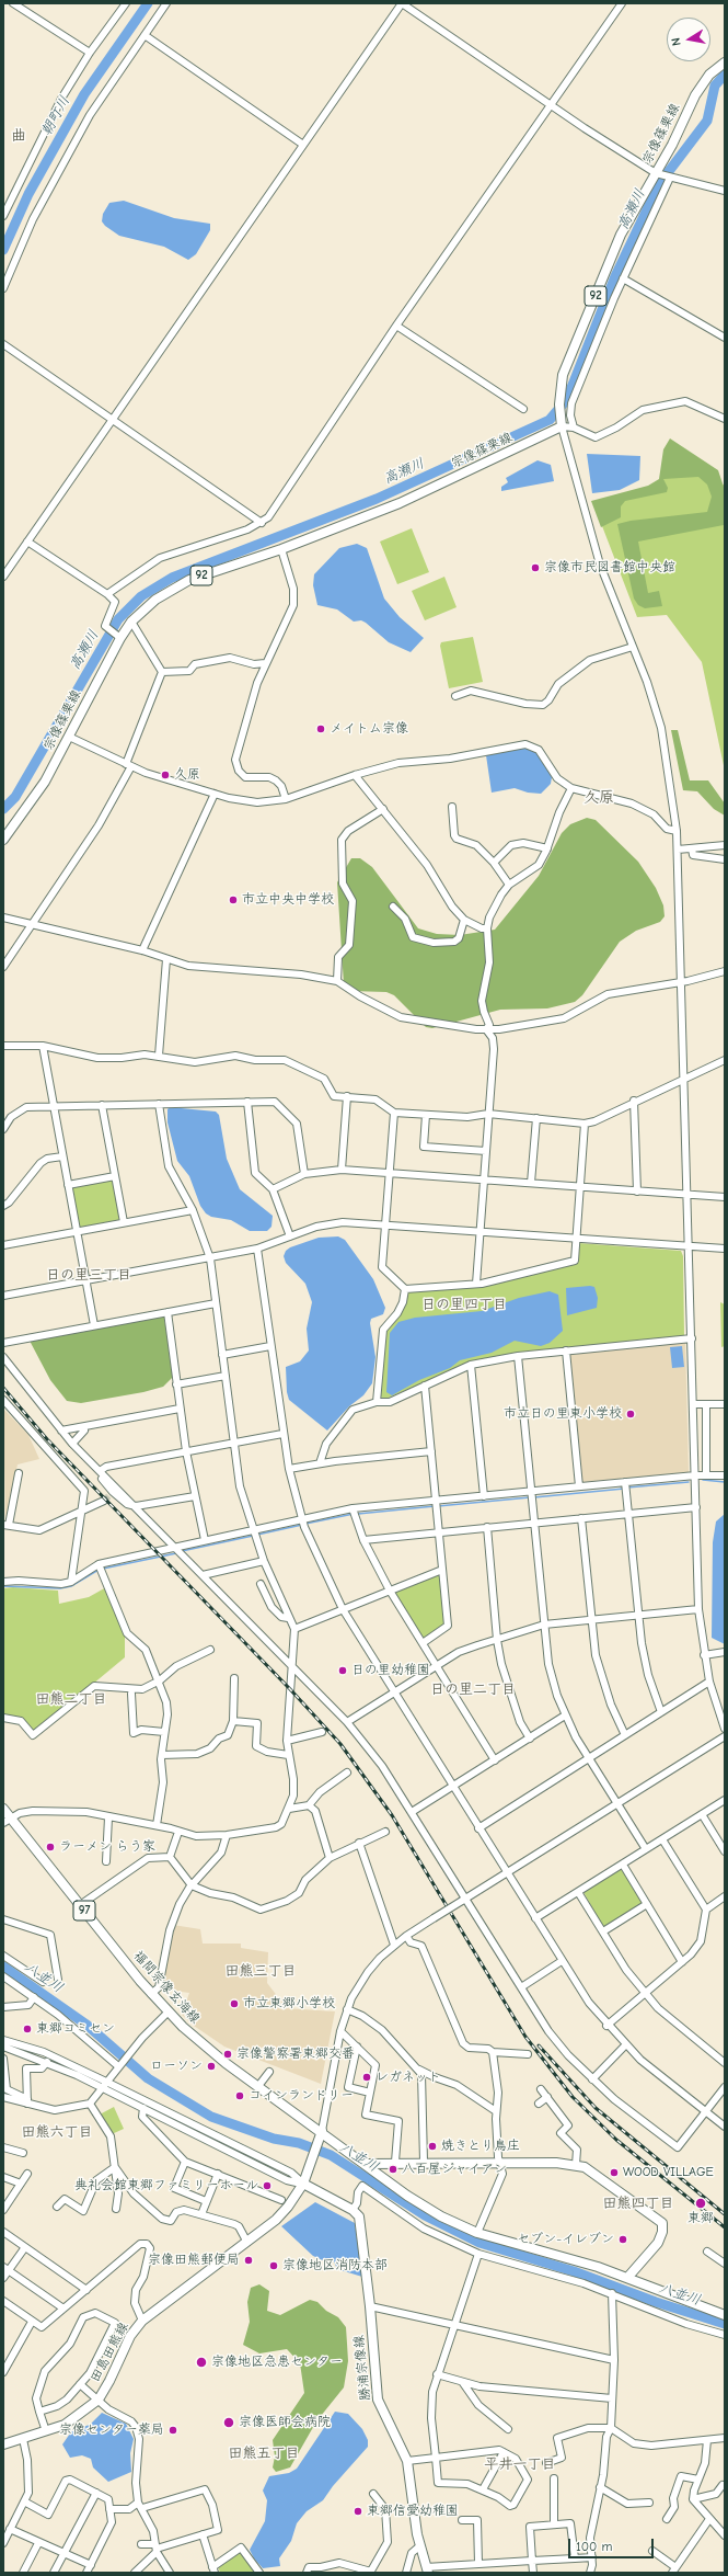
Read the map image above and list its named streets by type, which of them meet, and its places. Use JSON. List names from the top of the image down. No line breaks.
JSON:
{"streets":{"main road":["宗像篠栗線","92","97","福間宗像玄海線","田島田熊線","勝浦宗像線"]},"crossings":[["福間宗像玄海線","田島田熊線"]],"districts":["曲","久原","日の里三丁目","日の里四丁目","日の里二丁目","田熊二丁目","田熊三丁目","田熊六丁目","田熊四丁目","田熊五丁目","平井一丁目"],"water":["朝町川","高瀬川","八並川"],"places":["宗像市民図書館中央館","メイトム宗像","久原","市立中央中学校","市立日の里東小学校","日の里幼稚園","ラーメン らう家","市立東郷小学校","東郷コミセン","宗像警察署東郷交番","ローソン","レガネット","コインランドリー","焼きとり鳥庄","八百屋ジャイアン","WOOD VILLAGE","典礼会館東郷ファミリーホール","東郷","セブン-イレブン","宗像田熊郵便局","宗像地区消防本部","宗像地区急患センター","宗像医師会病院","宗像センター薬局","東郷信愛幼稚園"],"scale_bar":"100 m","north":"left"}
